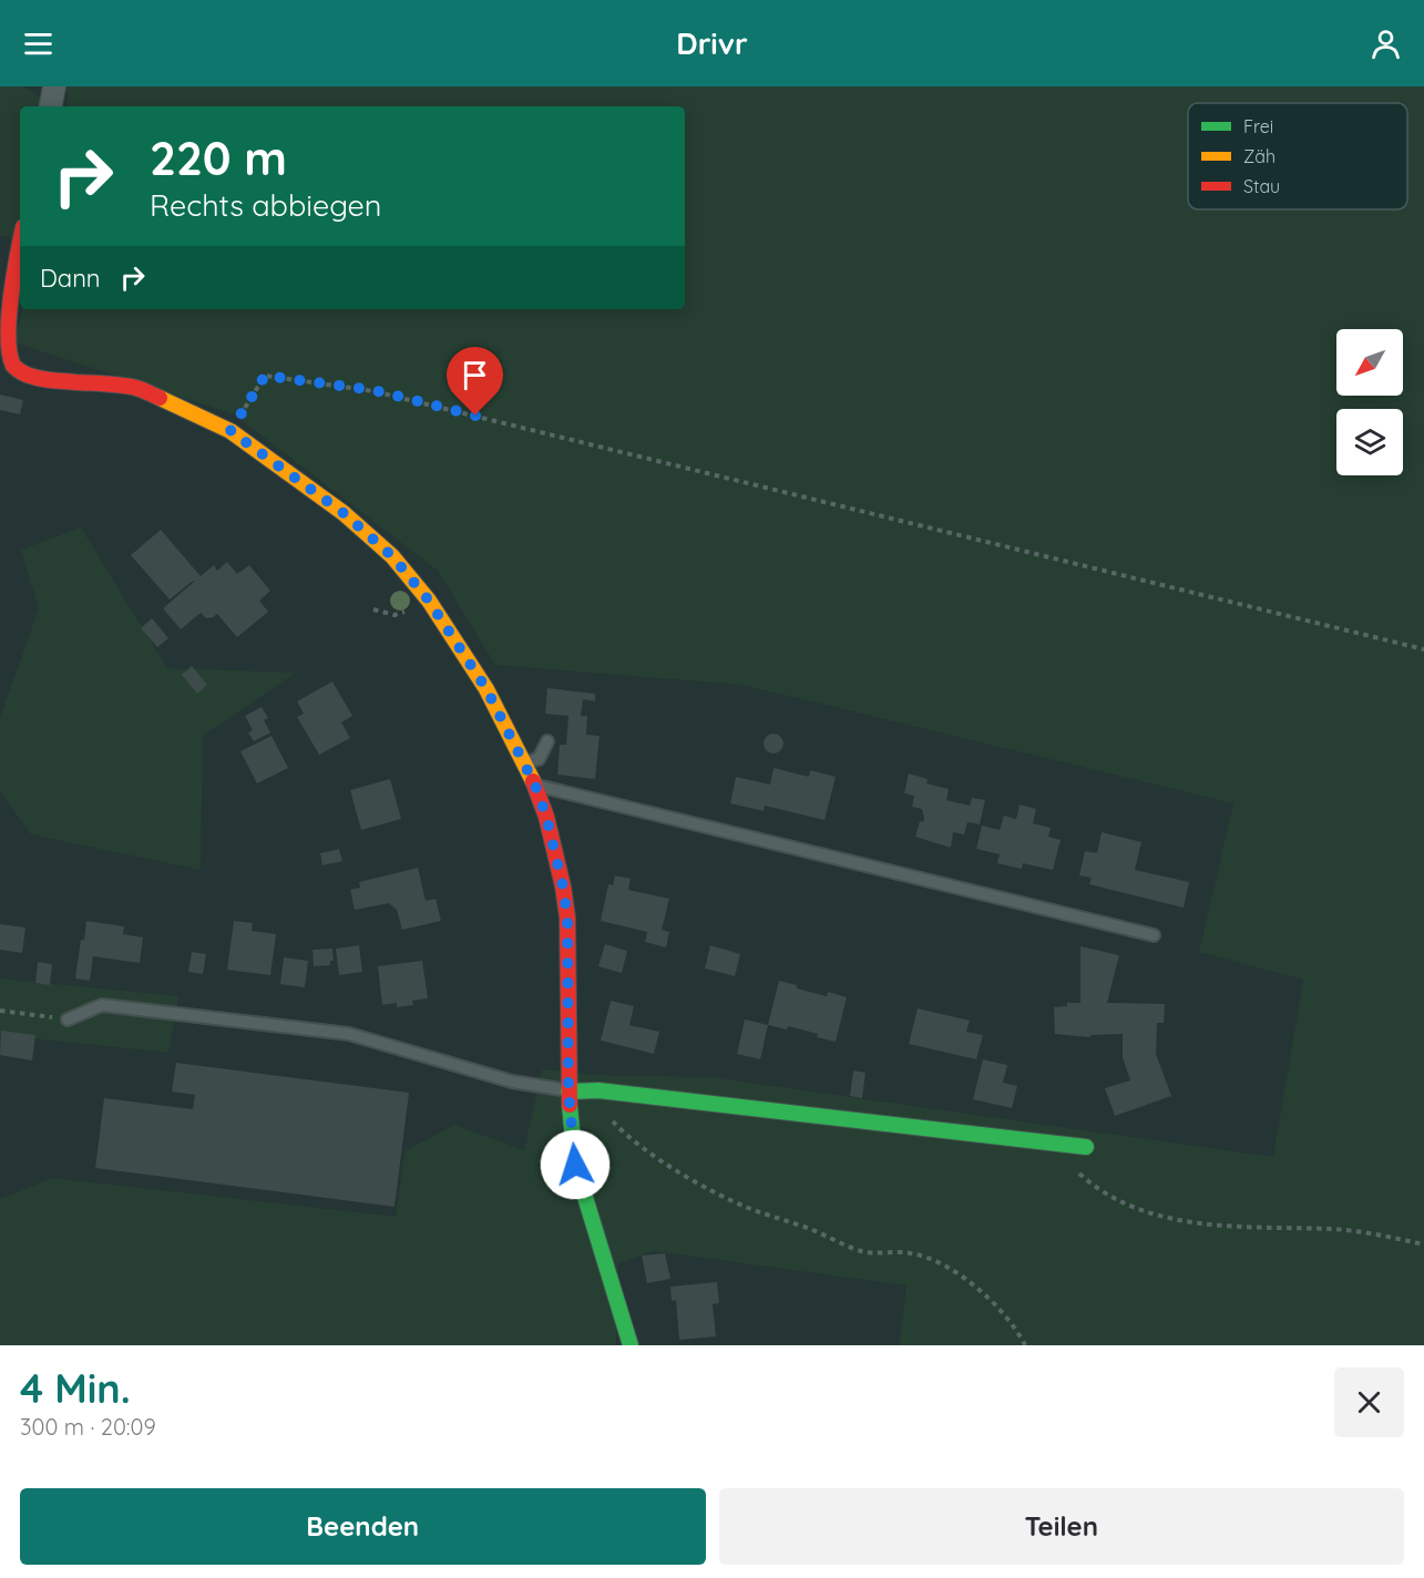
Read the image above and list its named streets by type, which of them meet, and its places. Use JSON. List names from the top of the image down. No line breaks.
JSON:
{"legend":["Frei","Zäh","Stau"],"north":"bottom left","page":{"header":"Drivr","turn":["220 m","Rechts abbiegen"],"then":"Dann","heading":["4 Min.","300 m · 20:09"],"buttons":["Beenden","Teilen"]}}
